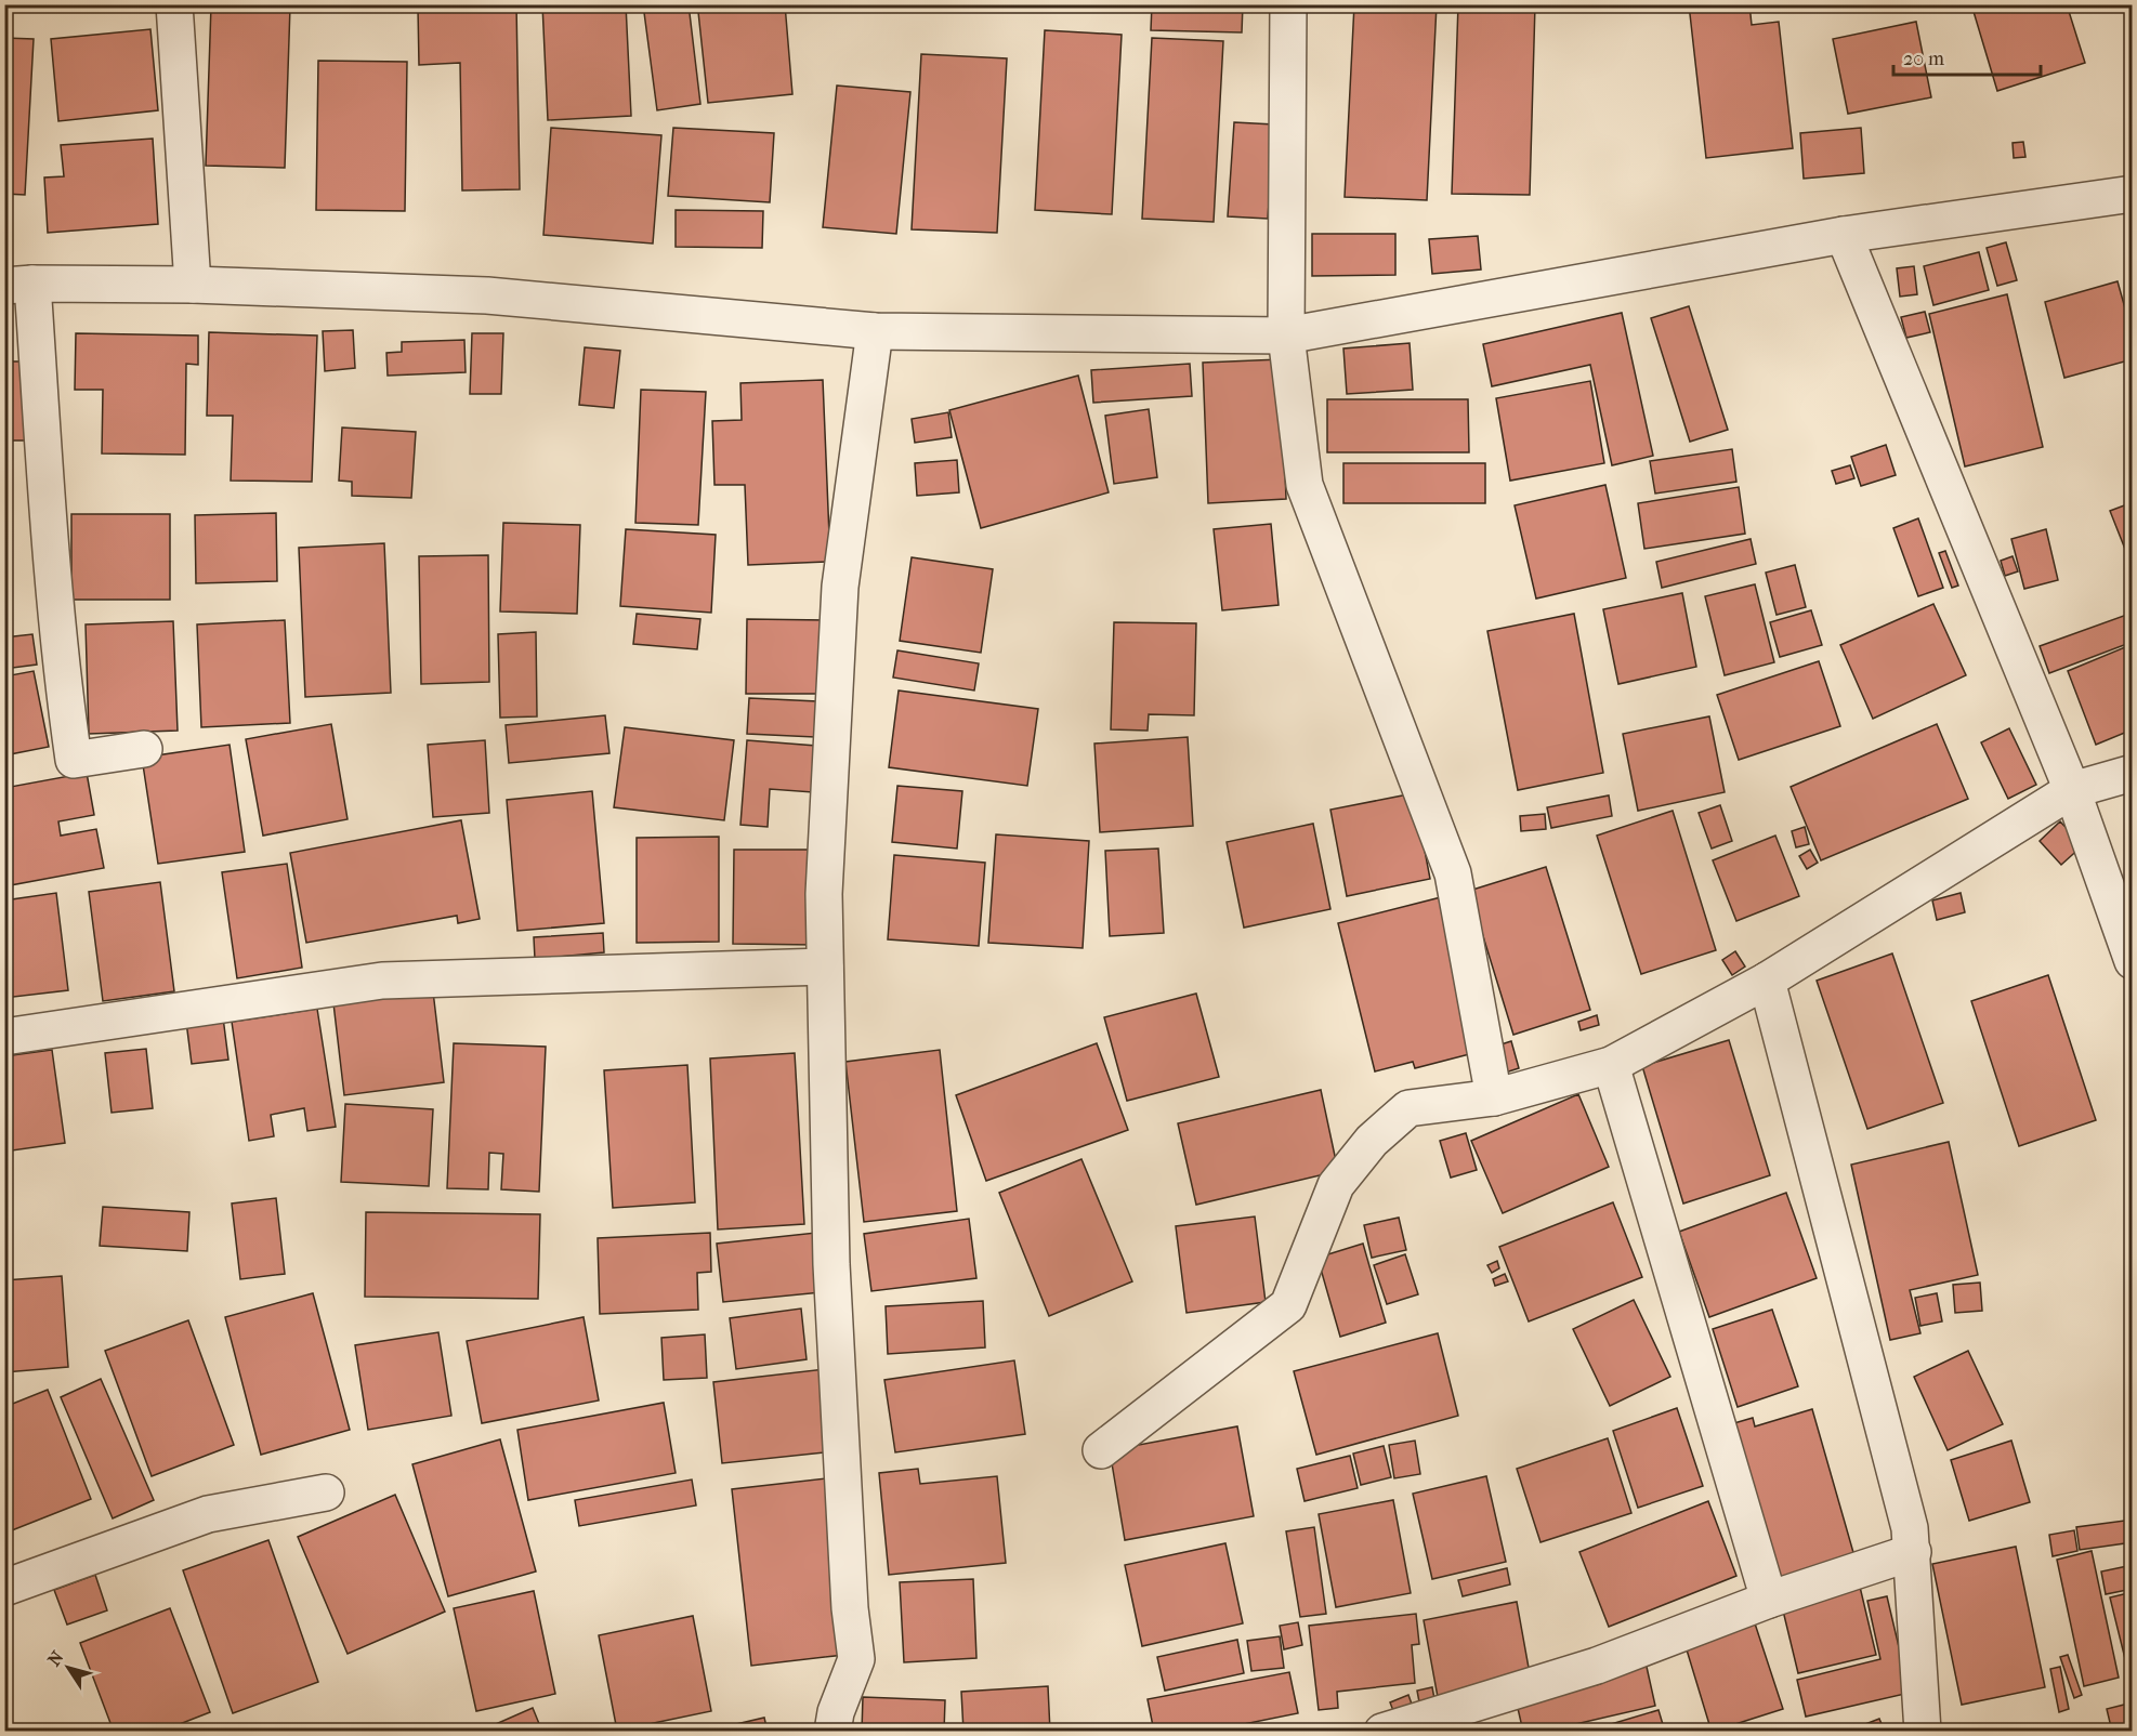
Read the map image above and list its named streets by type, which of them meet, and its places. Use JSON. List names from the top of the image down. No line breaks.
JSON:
{"scale_bar":"20 m","north":"top left"}
